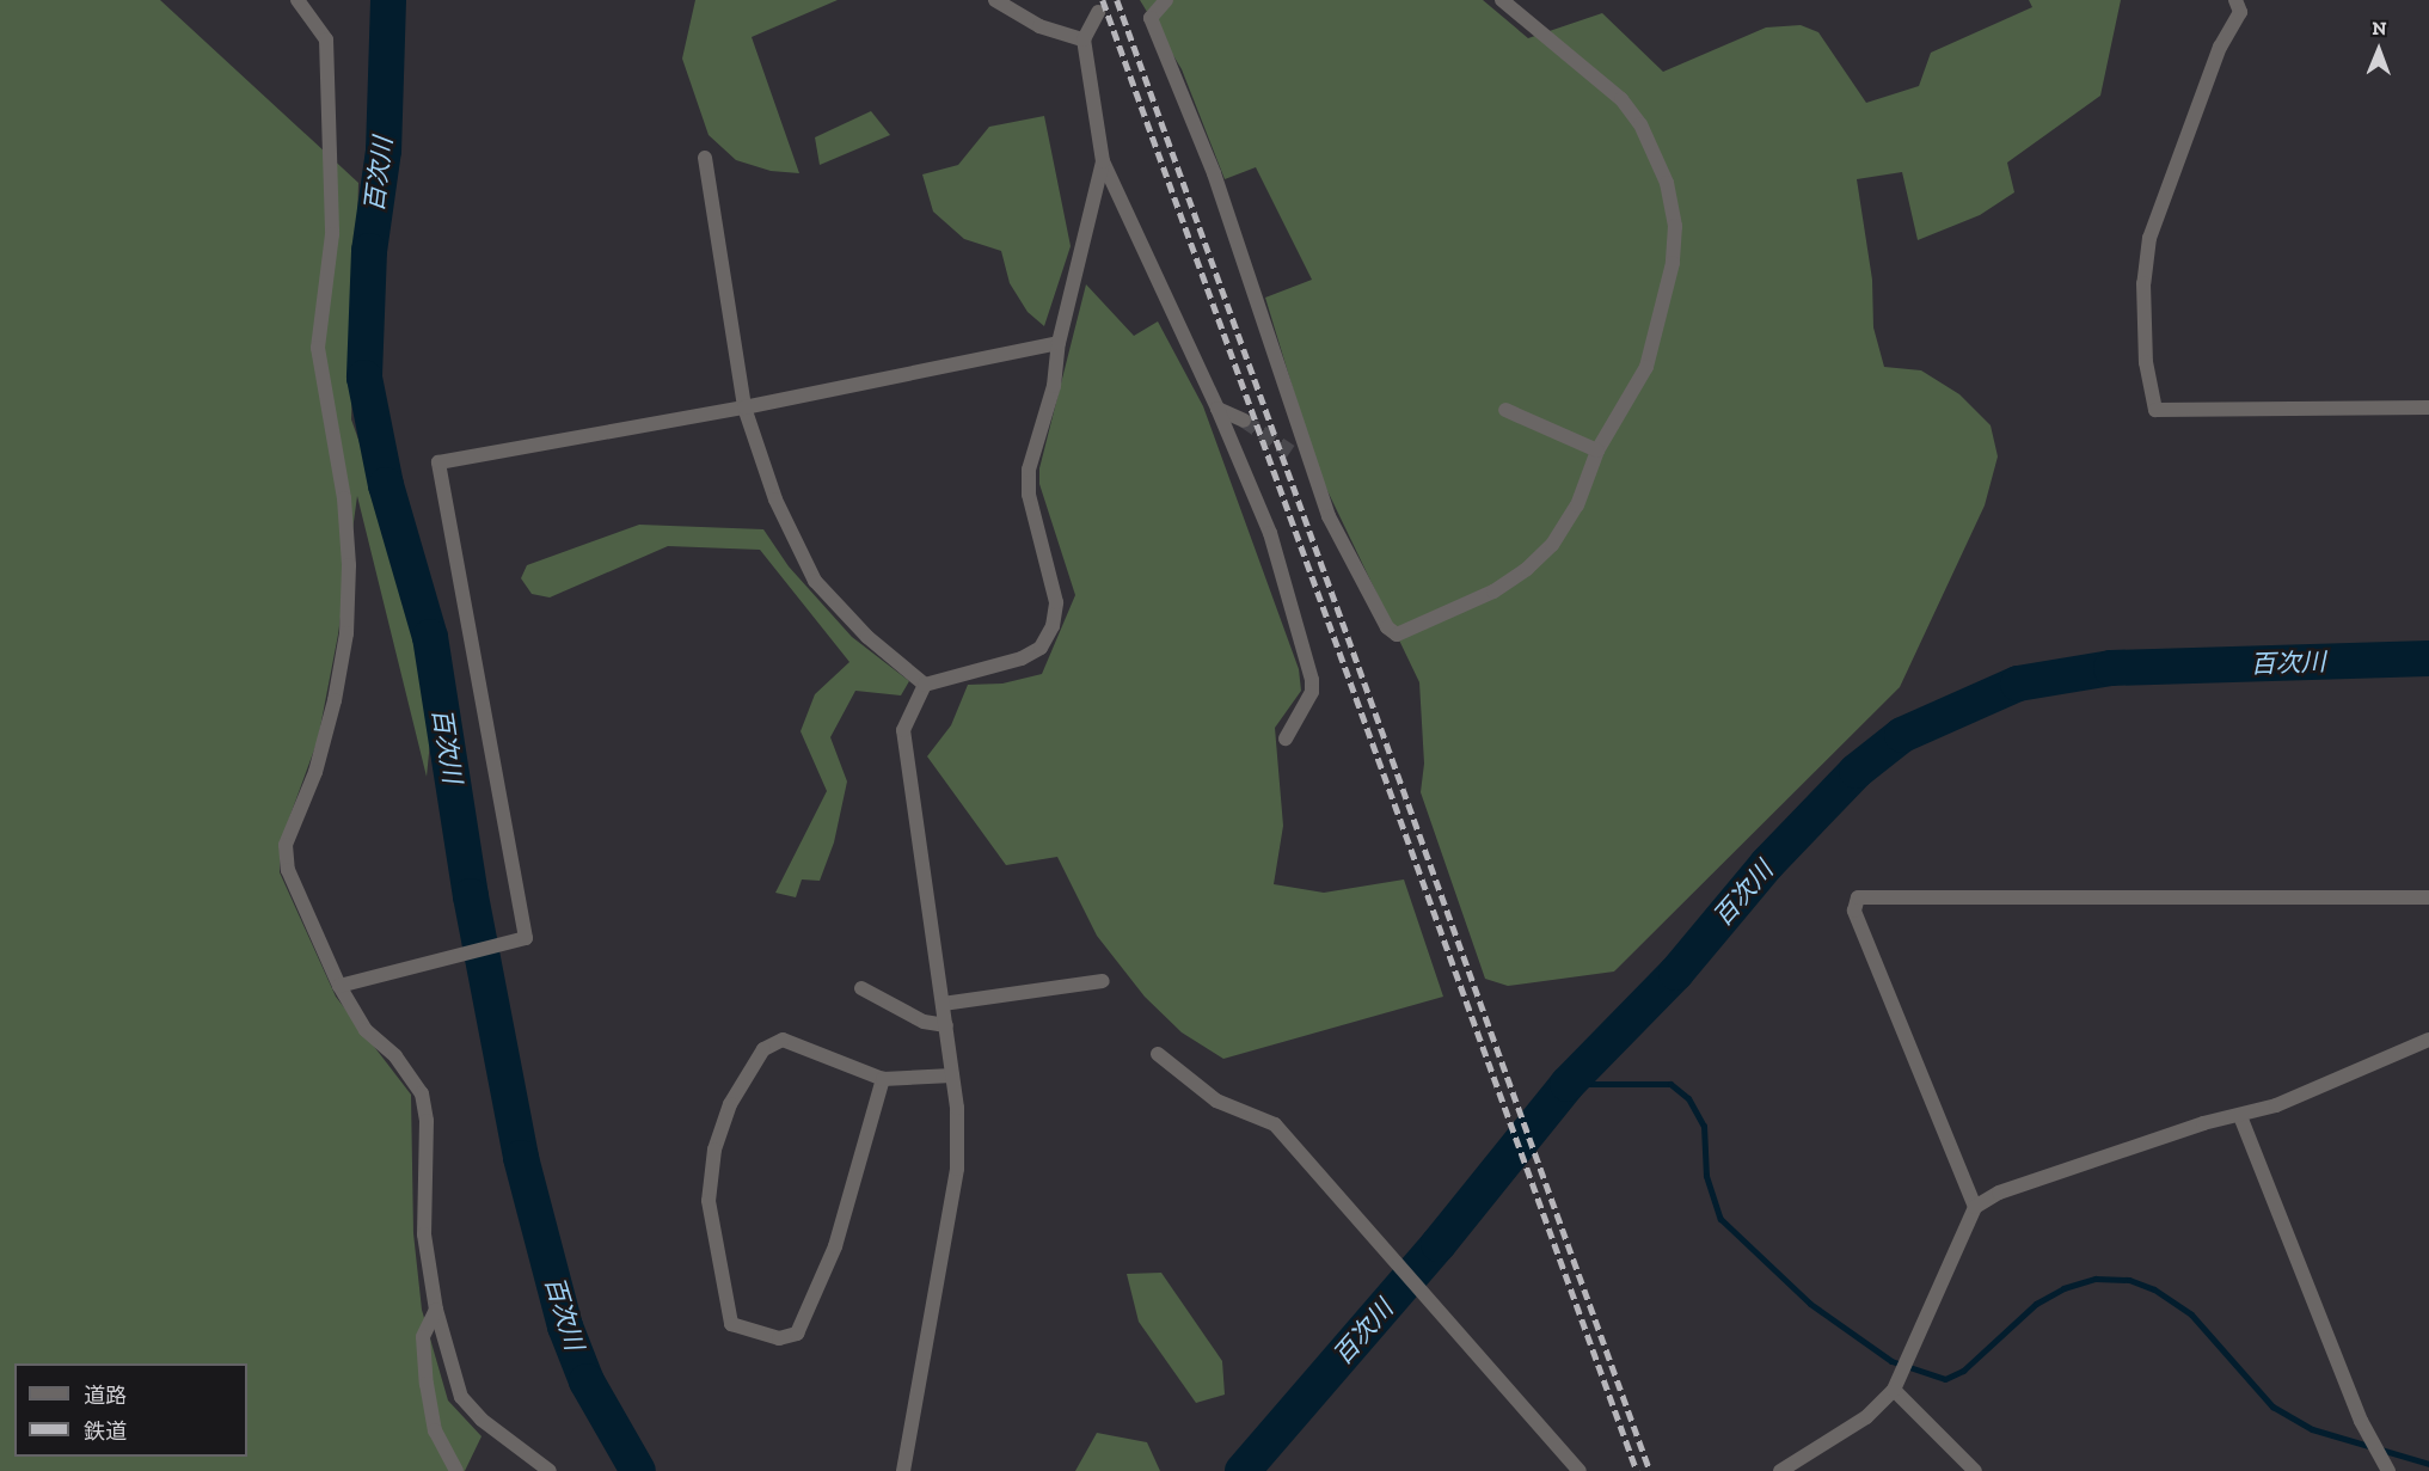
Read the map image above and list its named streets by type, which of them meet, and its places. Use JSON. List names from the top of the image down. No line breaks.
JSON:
{"water":["百次川"],"legend":["道路","鉄道"],"north":"top"}
